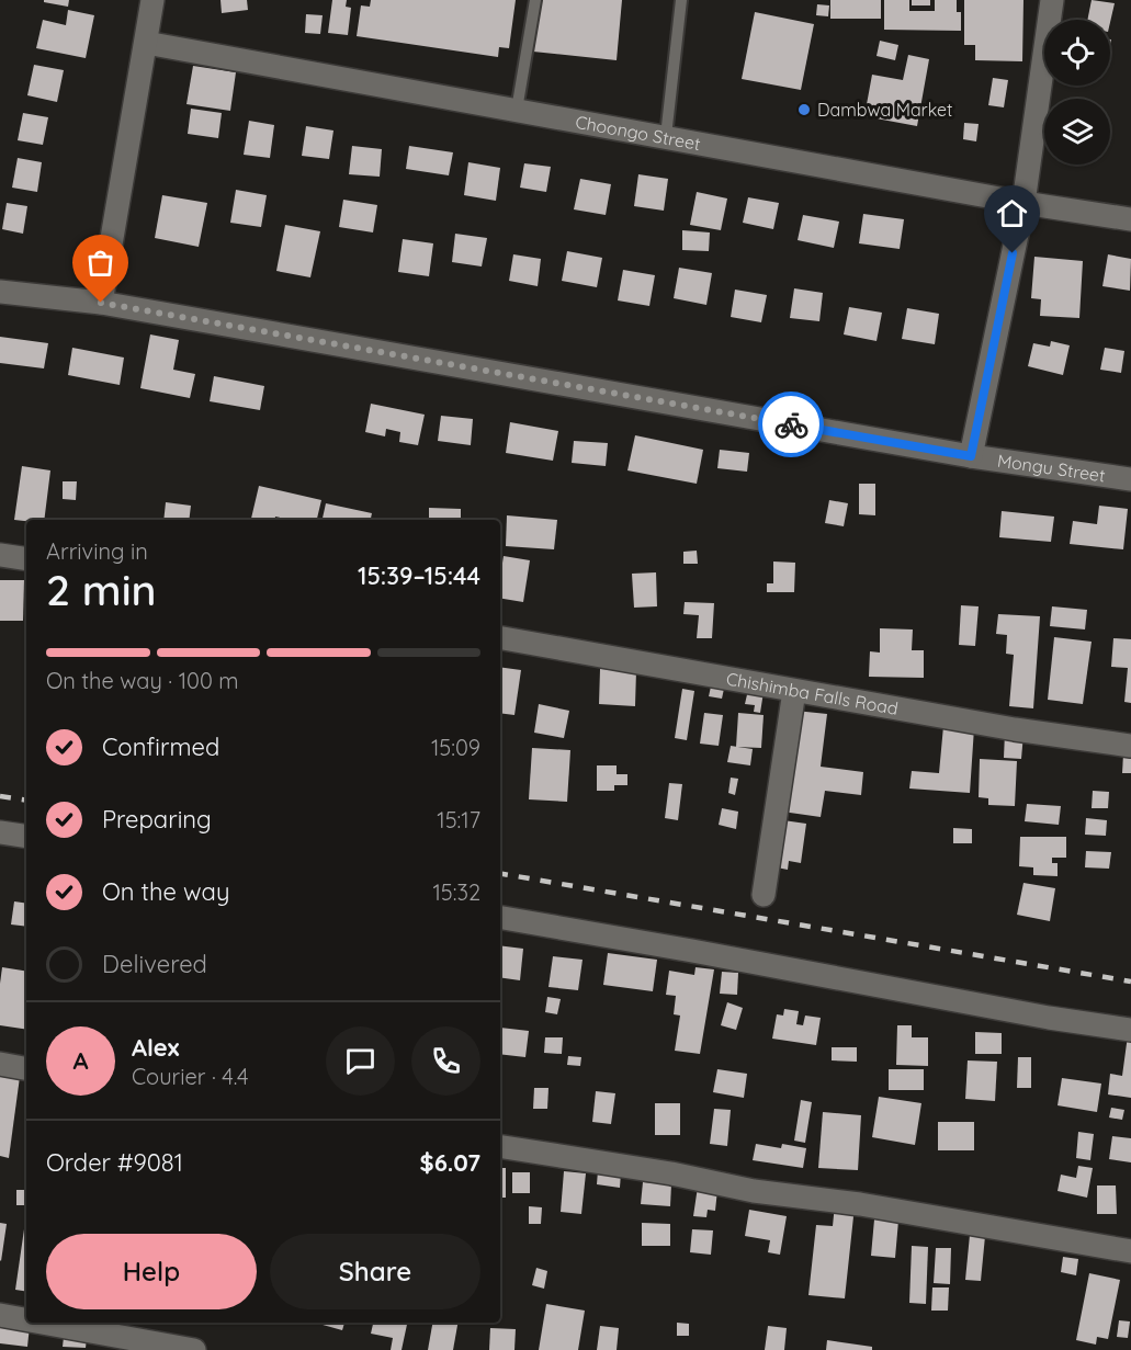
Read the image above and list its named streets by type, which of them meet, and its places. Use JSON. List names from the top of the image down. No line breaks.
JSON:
{"streets":{"street":["Choongo Street","Mongu Street","Chishimba Falls Road"]},"places":["Dambwa Market"],"page":{"heading":["2 min","Arriving in","15:39–15:44"],"panel":["Alex","Courier · 4.4","Order #9081","$6.07"],"bar":"On the way · 100 m","list":[["Confirmed","15:09"],["Preparing","15:17"],["On the way","15:32"],"Delivered"],"round":"A","buttons":["Help","Share"]}}
